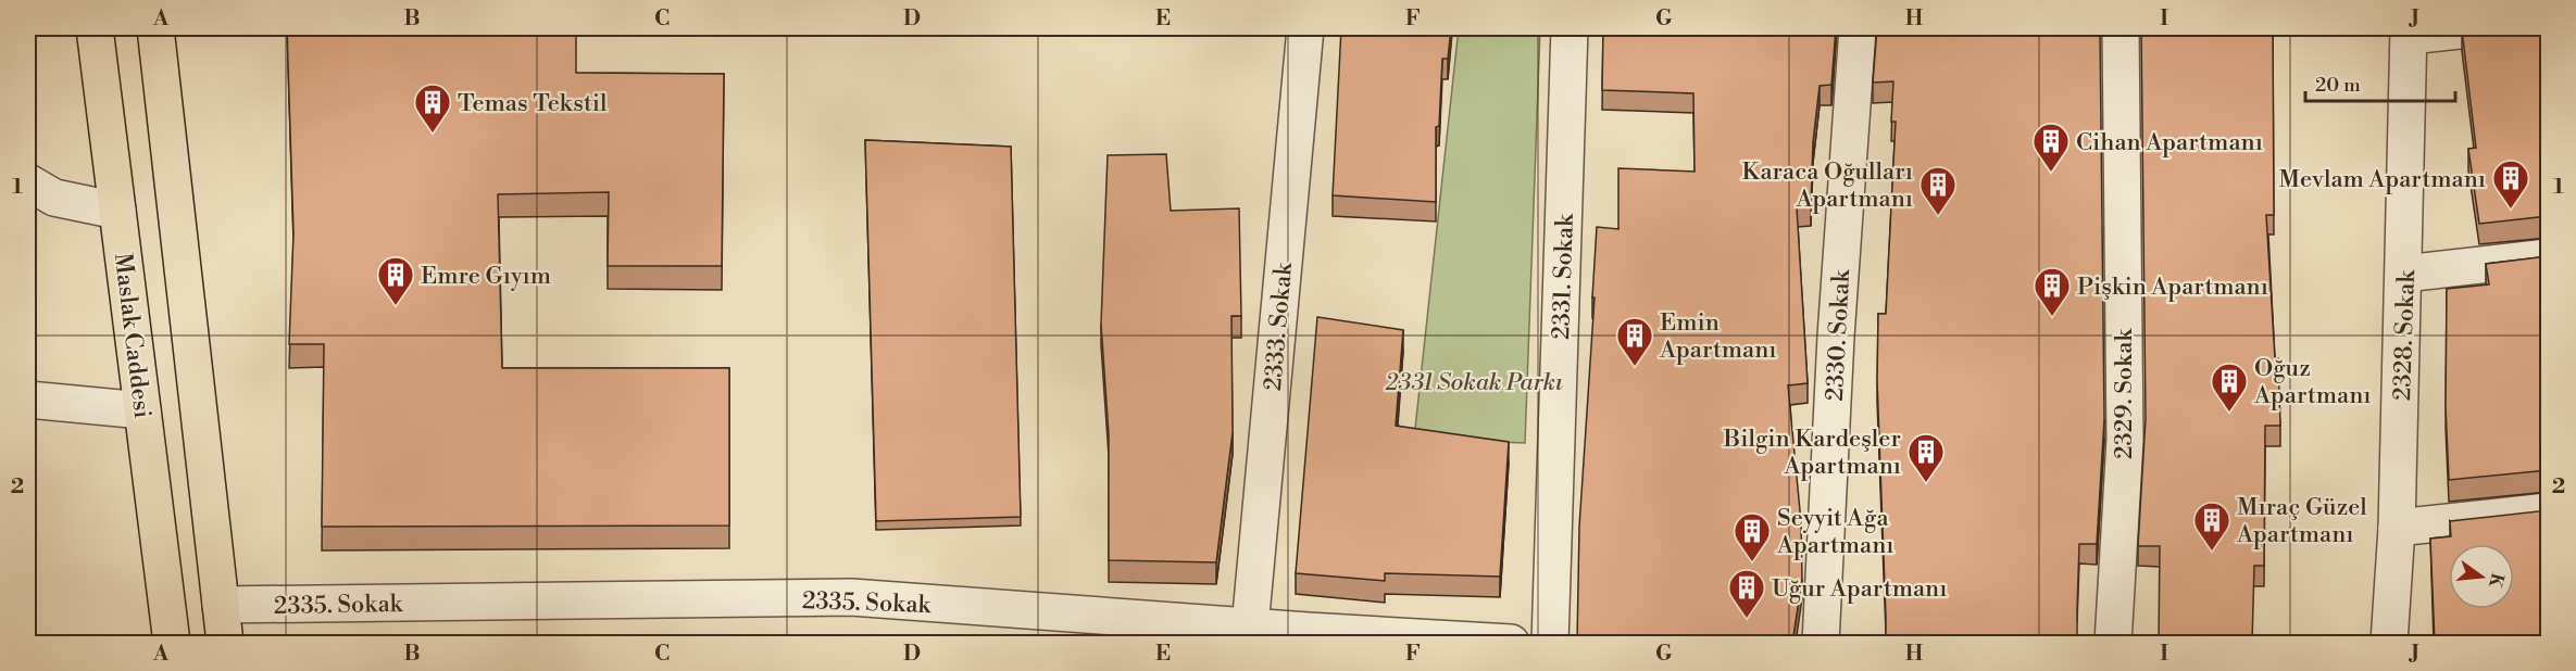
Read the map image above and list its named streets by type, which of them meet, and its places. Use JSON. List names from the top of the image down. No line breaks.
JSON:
{"streets":{"main road":["Maslak Caddesi"],"street":["2331. Sokak","2333. Sokak","2330. Sokak","2328. Sokak","2329. Sokak","2335. Sokak"]},"crossings":[["2333. Sokak","2335. Sokak"]],"parks":["2331 Sokak Parkı"],"places":{"building":["Temas Tekstil","Cihan Apartmanı","Mevlam Apartmanı","Karaca Oğulları Apartmanı","Emre Gıyım","Pişkin Apartmanı","Emin Apartmanı","Oğuz Apartmanı","Bilgin Kardeşler Apartmanı","Mıraç Güzel Apartmanı","Seyyit Ağa Apartmanı","Uğur Apartmanı"]},"scale_bar":"20 m","north":"right","grid":{"columns":["A","B","C","D","E","F","G","H","I","J"],"rows":["1","2"]}}
